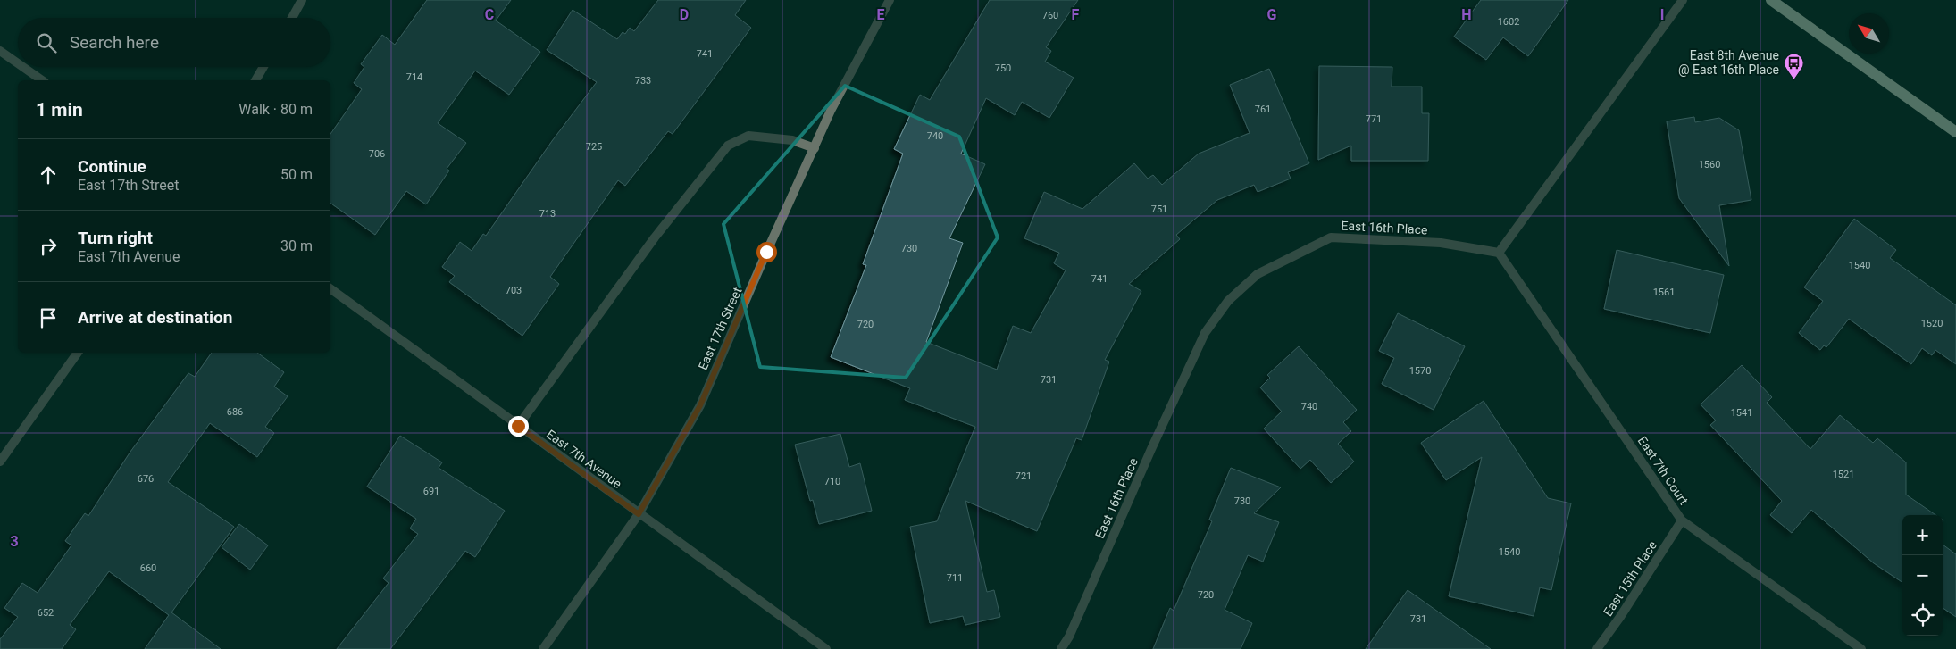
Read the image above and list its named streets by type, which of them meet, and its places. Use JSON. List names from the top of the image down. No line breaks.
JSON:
{"streets":{"street":["East 16th Place","East 17th Street","East 7th Avenue","East 7th Court","East 15th Place"]},"crossings":[["East 16th Place","East 7th Court"],["East 17th Street","East 7th Avenue"],["East 7th Court","East 15th Place"]],"places":{"bus stop":["East 8th Avenue @ East 16th Place"]},"house_numbers":["760","1602","741","750","714","733","761","771","740","725","706","1560","751","713","730","1540","741","703","1561","1520","720","1570","731","740","686","1541","1521","721","676","710","691","730","1540","660","711","720","652","731"],"north":"top left","page":{"search":"Search here","heading":["1 min","Walk · 80 m"],"list":[["Continue","East 17th Street","50 m"],["Turn right","East 7th Avenue","30 m"],"Arrive at destination"],"map_buttons":["+","−"]},"grid":{"columns":["C","D","E","F","G","H","I"],"rows":["3"]}}
